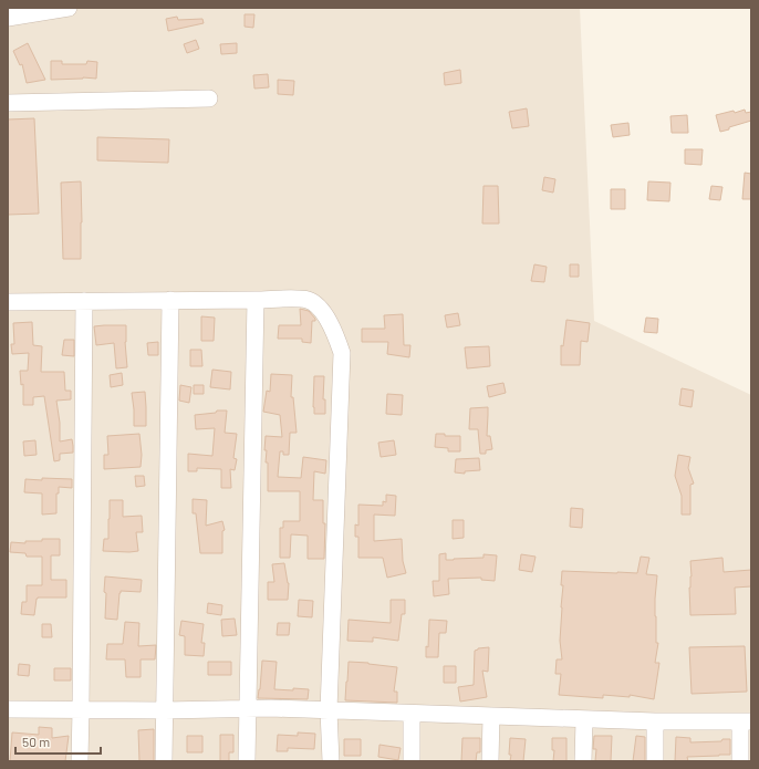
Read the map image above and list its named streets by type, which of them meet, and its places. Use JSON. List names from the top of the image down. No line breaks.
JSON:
{"scale_bar":"50 m"}
